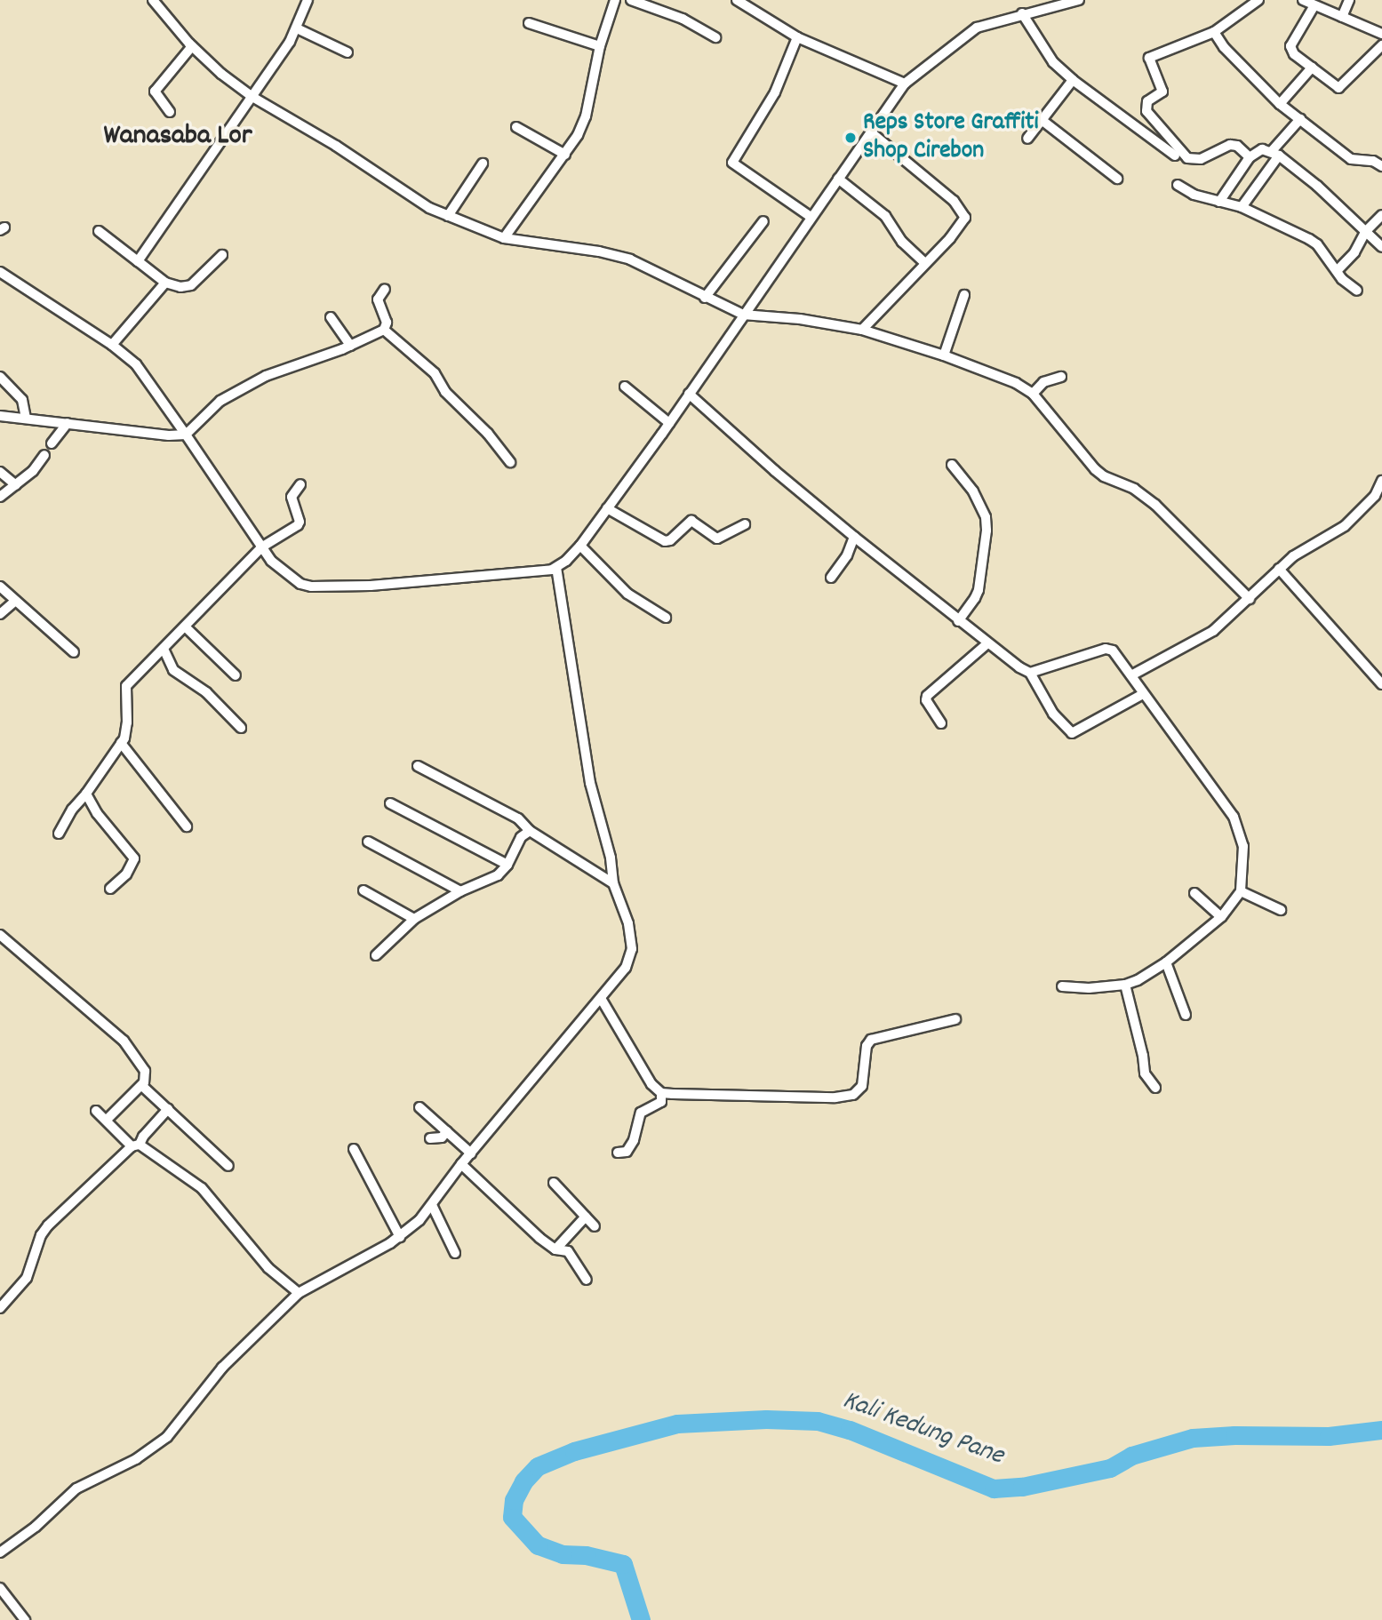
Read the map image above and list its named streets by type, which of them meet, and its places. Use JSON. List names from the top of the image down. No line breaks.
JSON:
{"districts":["Wanasaba Lor"],"water":["Kali Kedung Pane"],"places":["Reps Store Graffiti Shop Cirebon"]}
